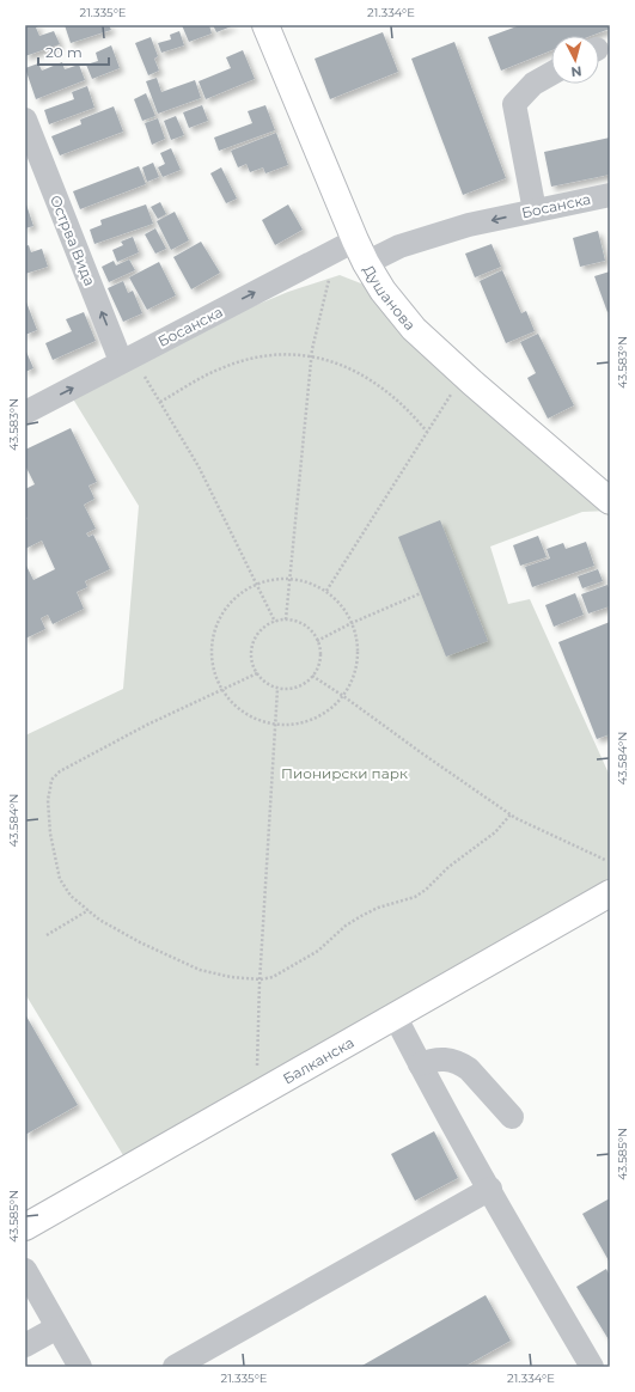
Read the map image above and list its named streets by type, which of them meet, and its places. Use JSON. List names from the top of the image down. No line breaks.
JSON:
{"streets":{"main road":["Душанова","Балканска"],"street":["Босанска","Острва Вида"]},"crossings":[["Босанска","Острва Вида"],["Босанска","Душанова"]],"one_way":["Острва Вида"],"parks":["Пионирски парк"],"scale_bar":"20 m","north":"bottom","coordinates":["21.335°E","21.334°E","43.583°N","43.584°N","43.585°N"]}
